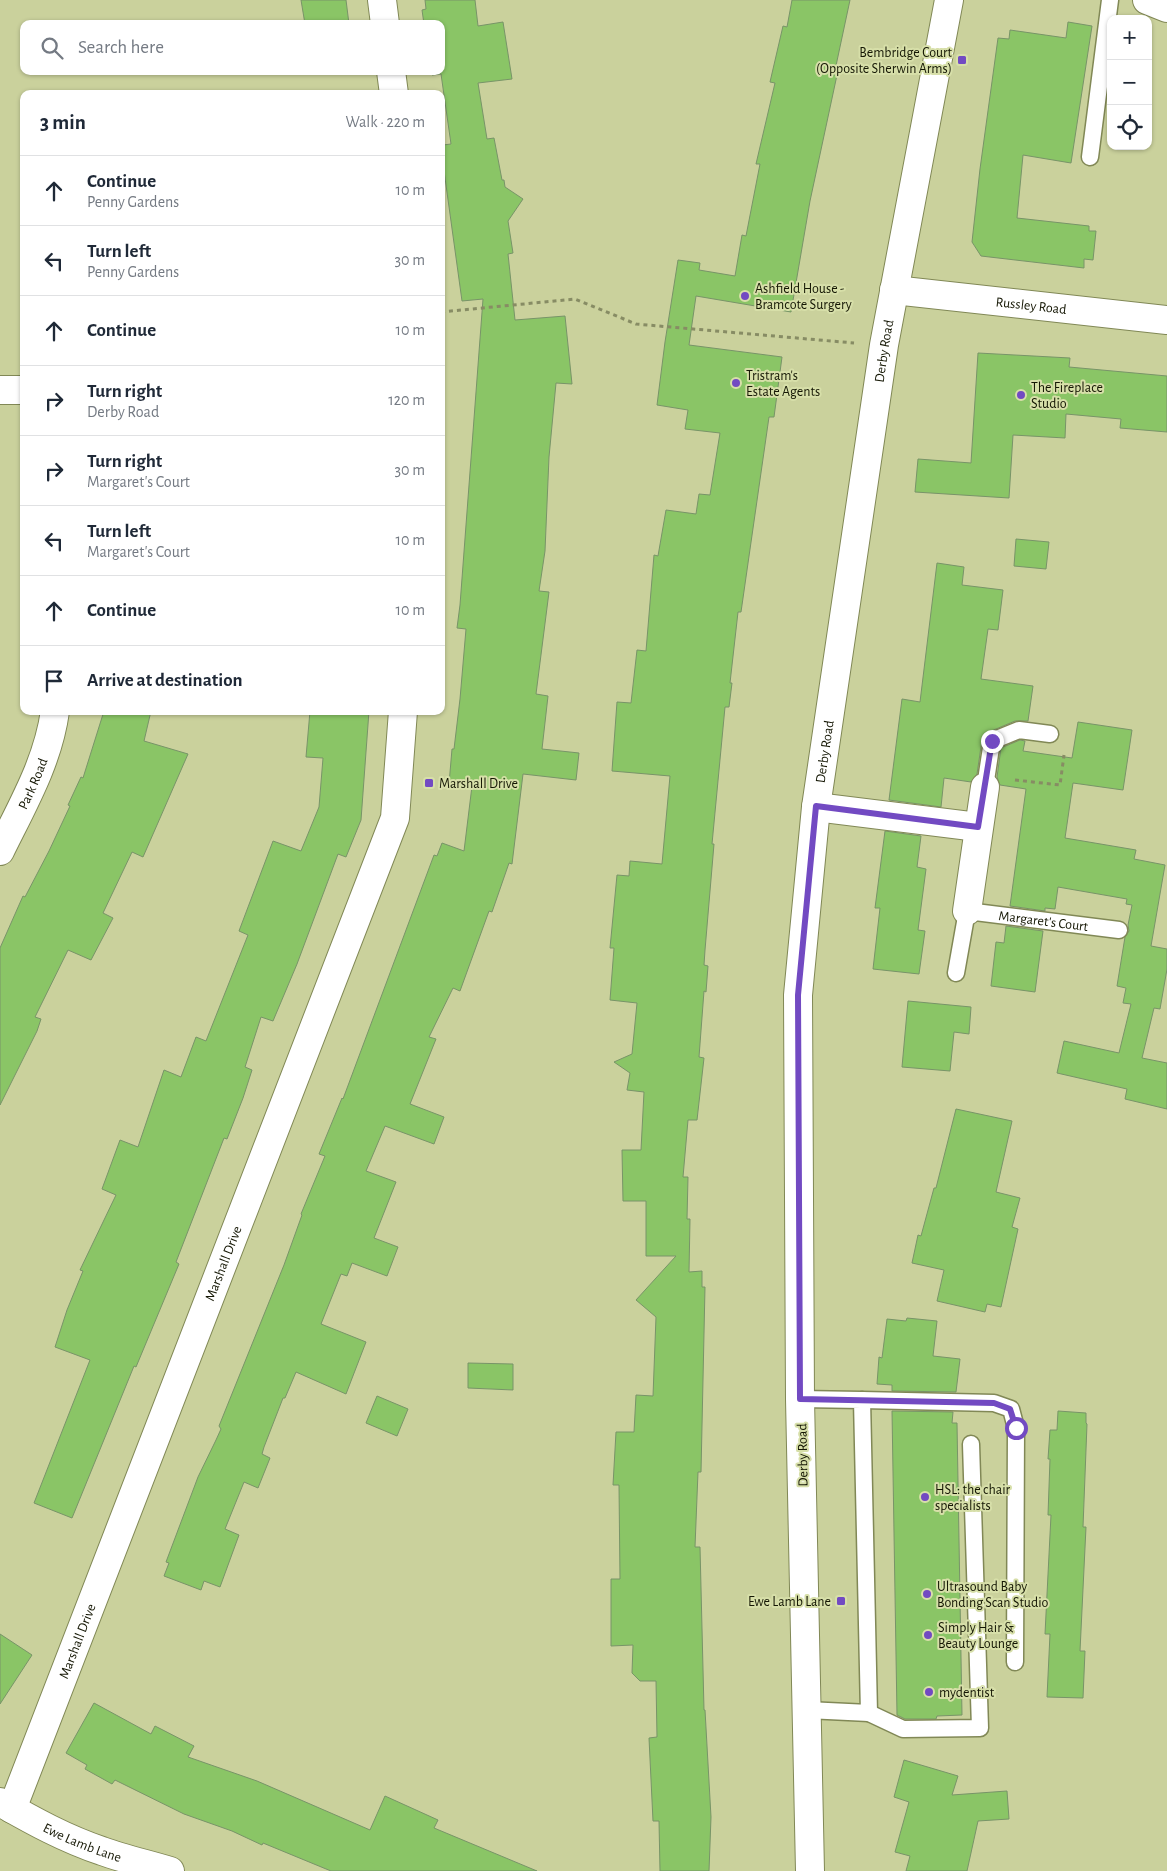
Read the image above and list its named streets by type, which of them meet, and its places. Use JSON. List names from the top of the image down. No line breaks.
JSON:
{"streets":{"street":["Russley Road","Derby Road","Park Road","Marshall Drive","Ewe Lamb Lane"],"lane":["Margaret's Court"]},"crossings":[["Russley Road","Derby Road"],["Marshall Drive","Ewe Lamb Lane"]],"places":{"transit":["Bembridge Court (Opposite Sherwin Arms)","Marshall Drive","Ewe Lamb Lane"],"other":["Ashfield House - Bramcote Surgery","Tristram's Estate Agents","The Fireplace Studio","HSL: the chair specialists","Ultrasound Baby Bonding Scan Studio","Simply Hair & Beauty Lounge","mydentist"]},"page":{"map_buttons":["+","−"],"search":"Search here","heading":["3 min","Walk · 220 m"],"list":[["Continue","Penny Gardens","10 m"],["Turn left","Penny Gardens","30 m"],["Continue","10 m"],["Turn right","Derby Road","120 m"],["Turn right","Margaret's Court","30 m"],["Turn left","Margaret's Court","10 m"],["Continue","10 m"],"Arrive at destination"]}}
